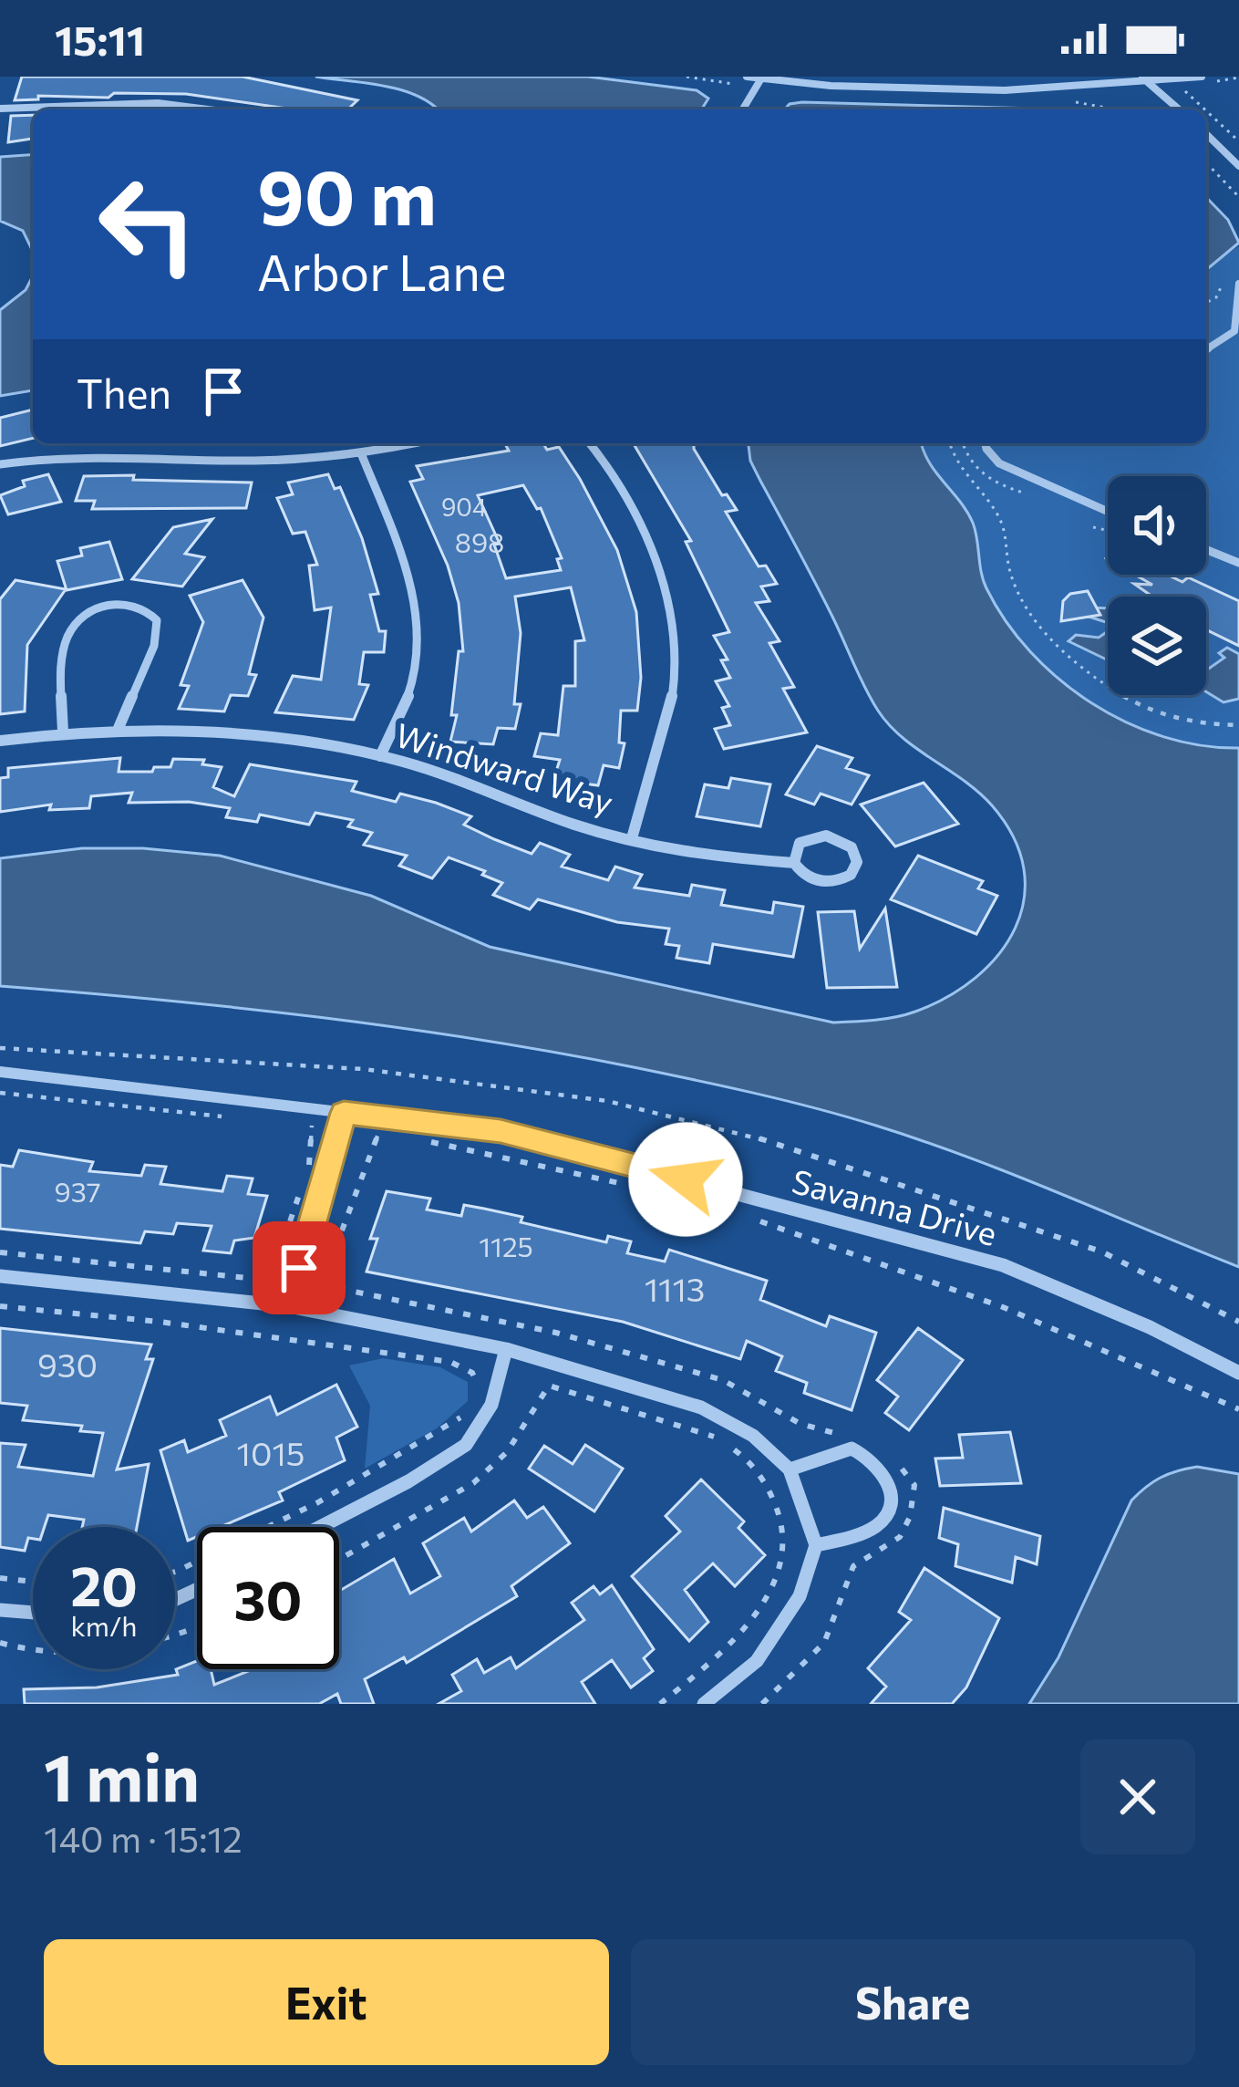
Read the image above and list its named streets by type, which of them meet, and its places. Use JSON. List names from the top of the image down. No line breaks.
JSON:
{"streets":{"street":["Windward Way","Savanna Drive"]},"house_numbers":["904","898","937","1125","1113","930","1015"],"page":{"status":"15:11","turn":["90 m","Arbor Lane"],"then":"Then","speed":"20 km/h","limit":"30","heading":["1 min","140 m · 15:12"],"buttons":["Exit","Share"]}}
